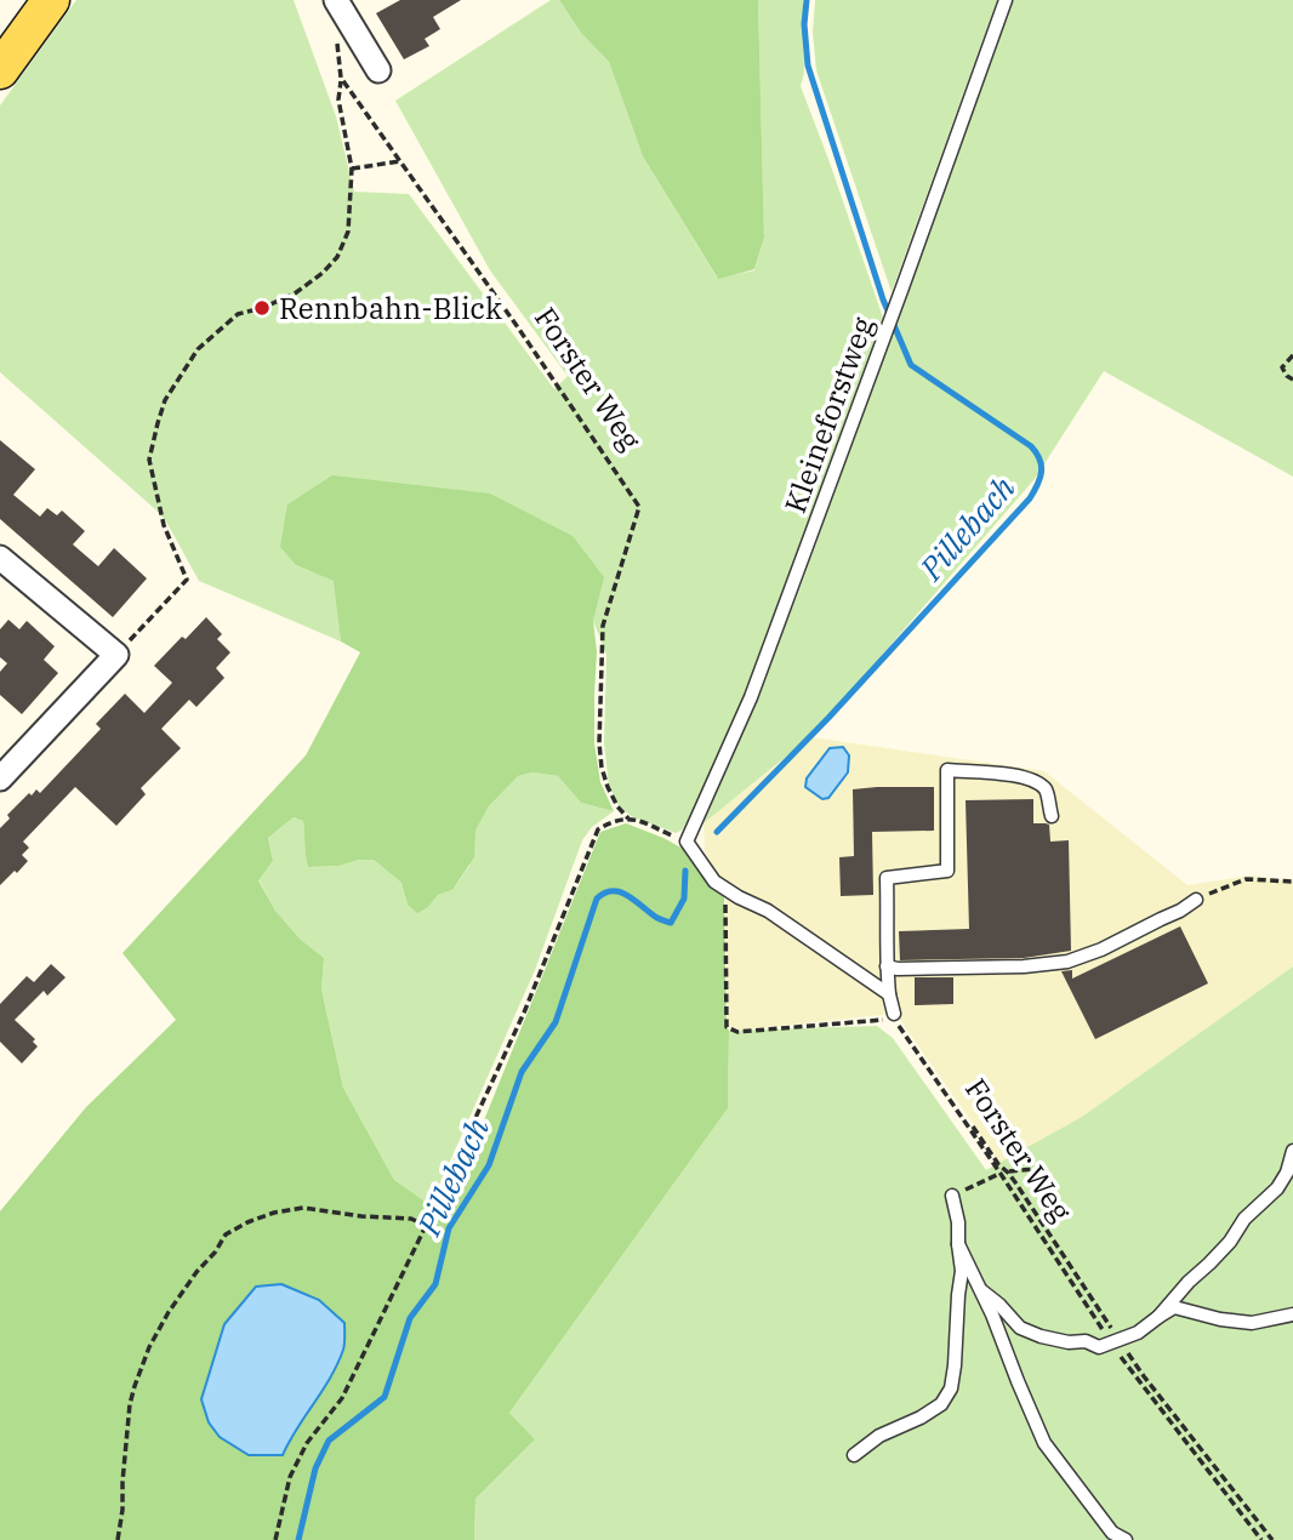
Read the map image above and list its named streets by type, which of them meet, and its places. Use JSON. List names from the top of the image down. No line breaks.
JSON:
{"streets":{"lane":["Kleineforstweg"],"path":["Forster Weg"]},"water":["Pillebach"],"places":["Rennbahn-Blick"]}
